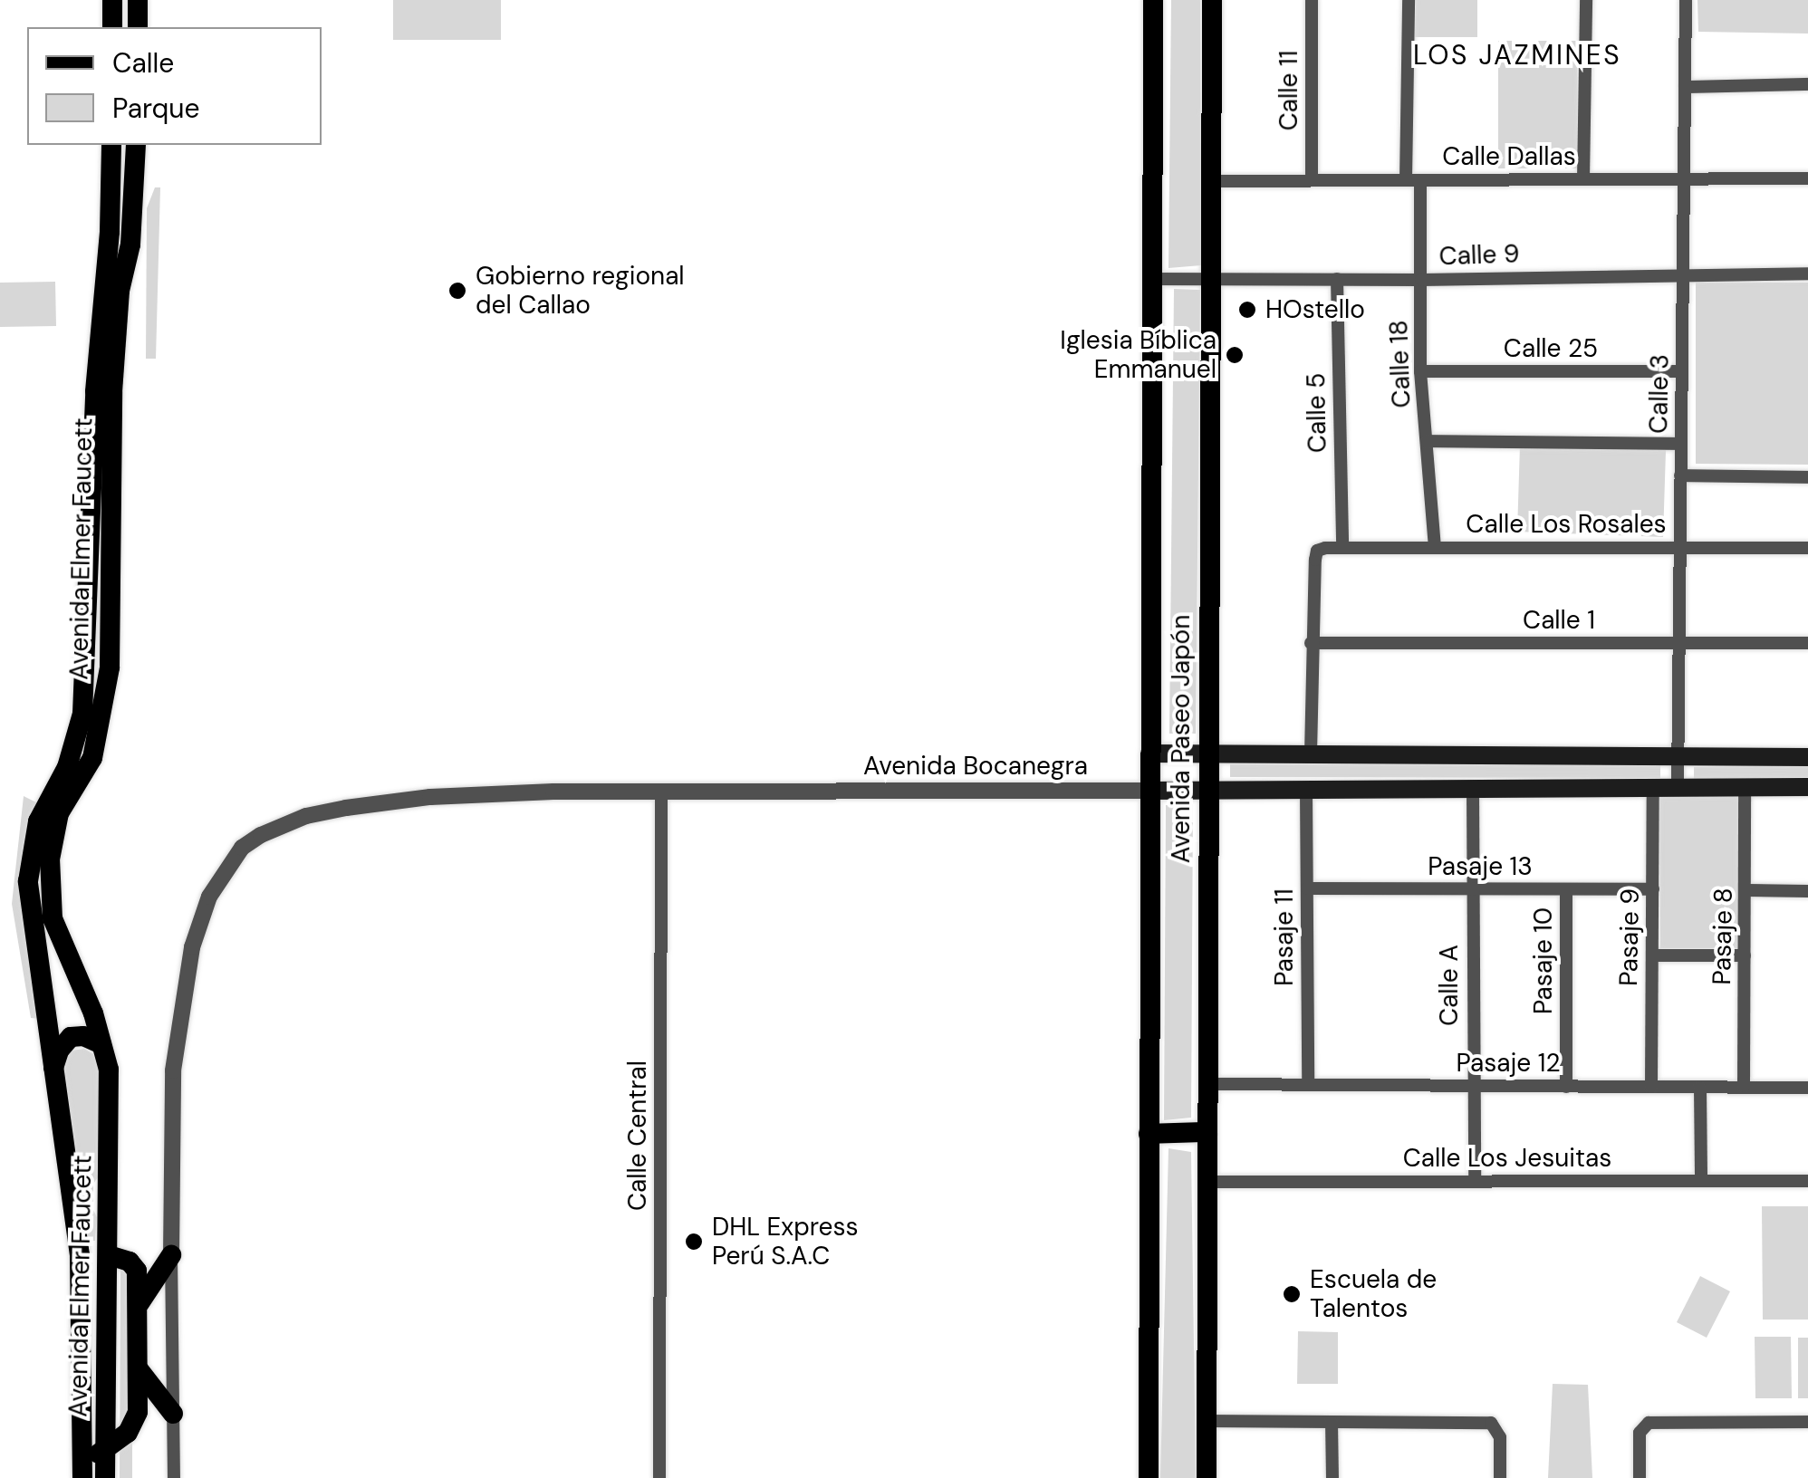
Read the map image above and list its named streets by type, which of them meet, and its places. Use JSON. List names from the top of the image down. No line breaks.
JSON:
{"streets":{"main road":["Avenida Elmer Faucett","Avenida Paseo Japón","Avenida Bocanegra"],"street":["Calle 11","Calle Dallas","Calle 9","Calle 25","Calle 18","Calle 3","Calle 5","Calle Los Rosales","Calle 1","Pasaje 13","Pasaje 8","Pasaje 11","Pasaje 9","Pasaje 10","Calle A","Pasaje 12","Calle Central","Calle Los Jesuitas"]},"crossings":[["Calle 11","Calle Dallas"],["Calle Dallas","Calle 18"],["Calle Dallas","Calle 3"],["Calle Dallas","Avenida Paseo Japón"],["Calle 9","Calle 18"],["Calle 9","Calle 3"],["Calle 9","Calle 5"],["Calle 9","Avenida Paseo Japón"],["Calle 25","Calle 18"],["Calle 25","Calle 3"],["Calle 18","Calle Los Rosales"],["Calle 3","Calle Los Rosales"],["Calle 3","Calle 1"],["Calle 3","Avenida Bocanegra"],["Calle 5","Calle Los Rosales"],["Calle Los Rosales","Calle 1"],["Avenida Paseo Japón","Avenida Bocanegra"],["Avenida Paseo Japón","Pasaje 12"],["Avenida Paseo Japón","Calle Los Jesuitas"],["Avenida Bocanegra","Pasaje 8"],["Avenida Bocanegra","Pasaje 11"],["Avenida Bocanegra","Pasaje 9"],["Avenida Bocanegra","Calle A"],["Avenida Bocanegra","Calle Central"],["Pasaje 13","Pasaje 11"],["Pasaje 13","Pasaje 9"],["Pasaje 13","Pasaje 10"],["Pasaje 13","Calle A"],["Pasaje 8","Pasaje 12"],["Pasaje 11","Pasaje 12"],["Pasaje 9","Pasaje 12"],["Pasaje 10","Pasaje 12"],["Calle A","Pasaje 12"],["Calle A","Calle Los Jesuitas"]],"districts":["LOS JAZMINES"],"places":["Gobierno regional del Callao","HOstello","Iglesia Bíblica Emmanuel","DHL Express Perú S.A.C","Escuela de Talentos"],"legend":["Calle","Parque"]}
